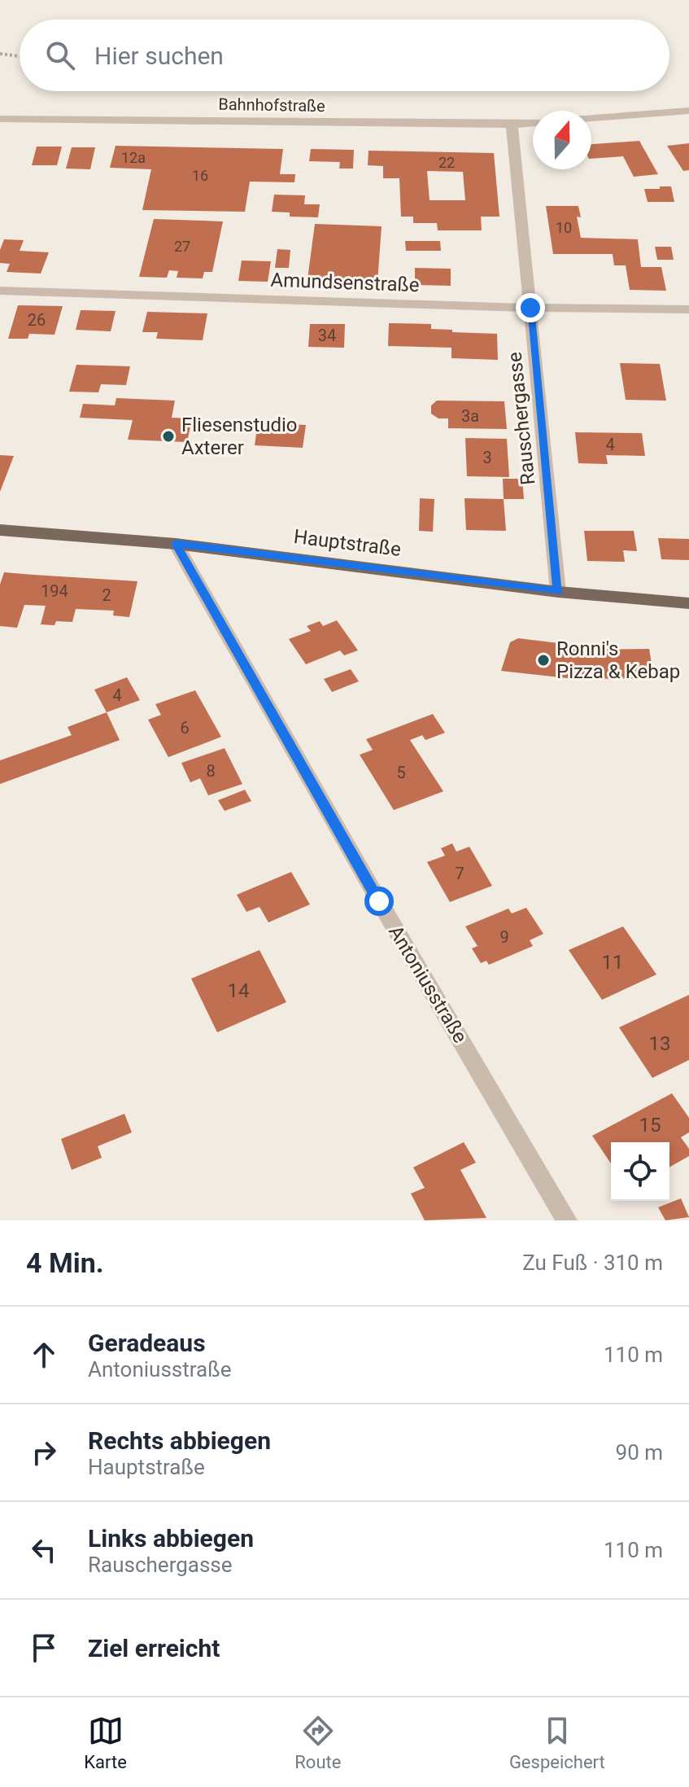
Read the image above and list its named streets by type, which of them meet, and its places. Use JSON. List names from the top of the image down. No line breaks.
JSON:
{"streets":{"main road":["Hauptstraße"],"street":["Bahnhofstraße","Amundsenstraße","Rauschergasse","Antoniusstraße"]},"crossings":[["Bahnhofstraße","Rauschergasse"],["Amundsenstraße","Rauschergasse"],["Rauschergasse","Hauptstraße"],["Hauptstraße","Antoniusstraße"]],"places":["Fliesenstudio Axterer","Ronni's Pizza & Kebap"],"house_numbers":["12a","22","16","10","27","26","34","3a","4","3","194","2","4","6","8","5","7","9","11","14","13","15"],"north":"top","page":{"search":"Hier suchen","heading":["4 Min.","Zu Fuß · 310 m"],"list":[["Geradeaus","Antoniusstraße","110 m"],["Rechts abbiegen","Hauptstraße","90 m"],["Links abbiegen","Rauschergasse","110 m"],"Ziel erreicht"],"nav":["Karte","Route","Gespeichert"]}}
